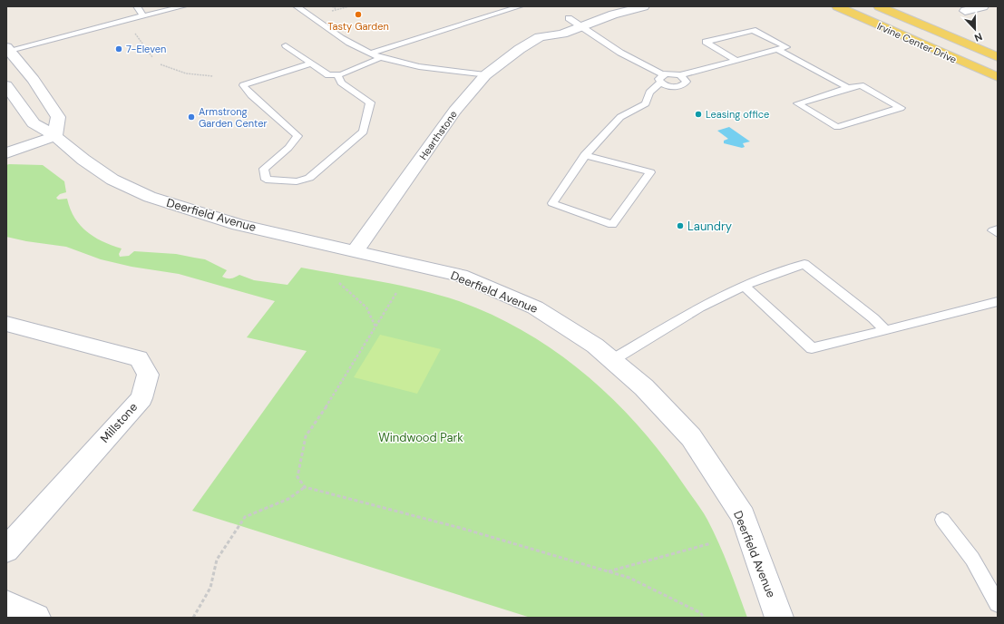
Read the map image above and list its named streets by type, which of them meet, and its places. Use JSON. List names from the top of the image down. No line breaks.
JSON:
{"streets":{"main road":["Irvine Center Drive"],"street":["Hearthstone","Deerfield Avenue","Millstone"]},"crossings":[["Hearthstone","Deerfield Avenue"]],"parks":["Windwood Park"],"places":["Tasty Garden","7-Eleven","Leasing office","Armstrong Garden Center","Laundry"],"north":"bottom"}
